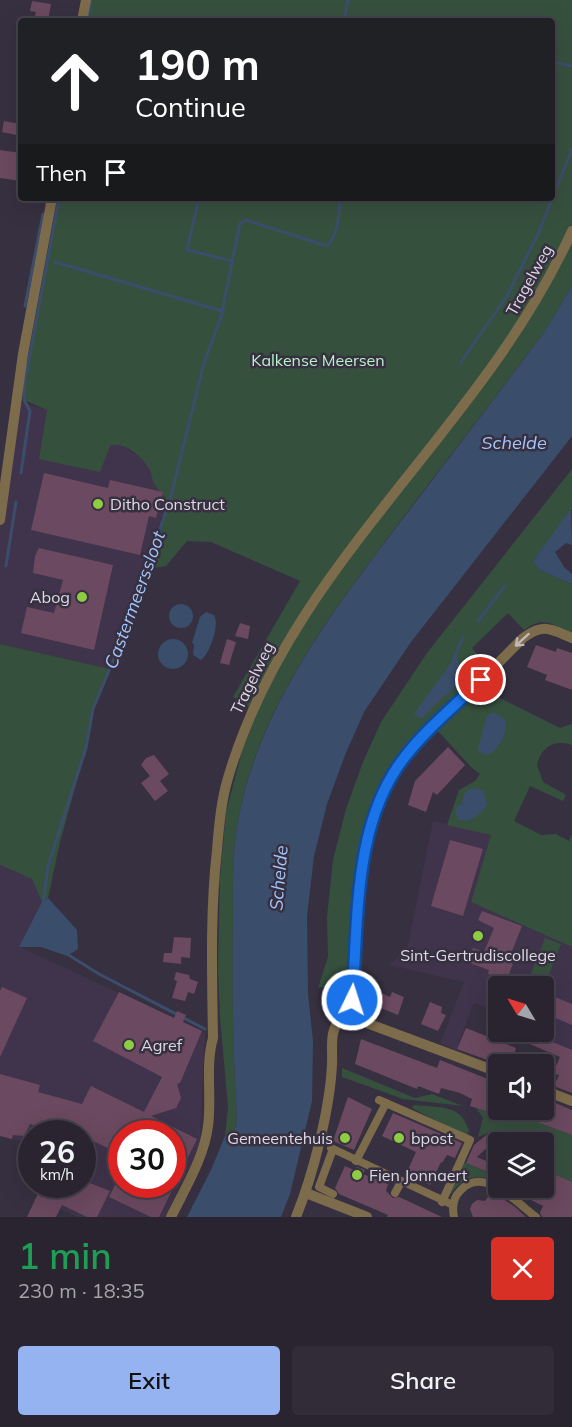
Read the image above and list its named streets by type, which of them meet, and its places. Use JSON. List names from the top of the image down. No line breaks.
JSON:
{"streets":{"street":["Tragelweg"]},"water":["Schelde","Castermeerssloot"],"parks":["Kalkense Meersen"],"places":["Ditho Construct","Abog","Sint-Gertrudiscollege","Agref","Gemeentehuis","bpost","Fien Jonnaert"],"north":"top left","page":{"turn":["190 m","Continue"],"then":"Then","speed":"26 km/h","limit":"30","heading":["1 min","230 m · 18:35"],"buttons":["Exit","Share"]}}
